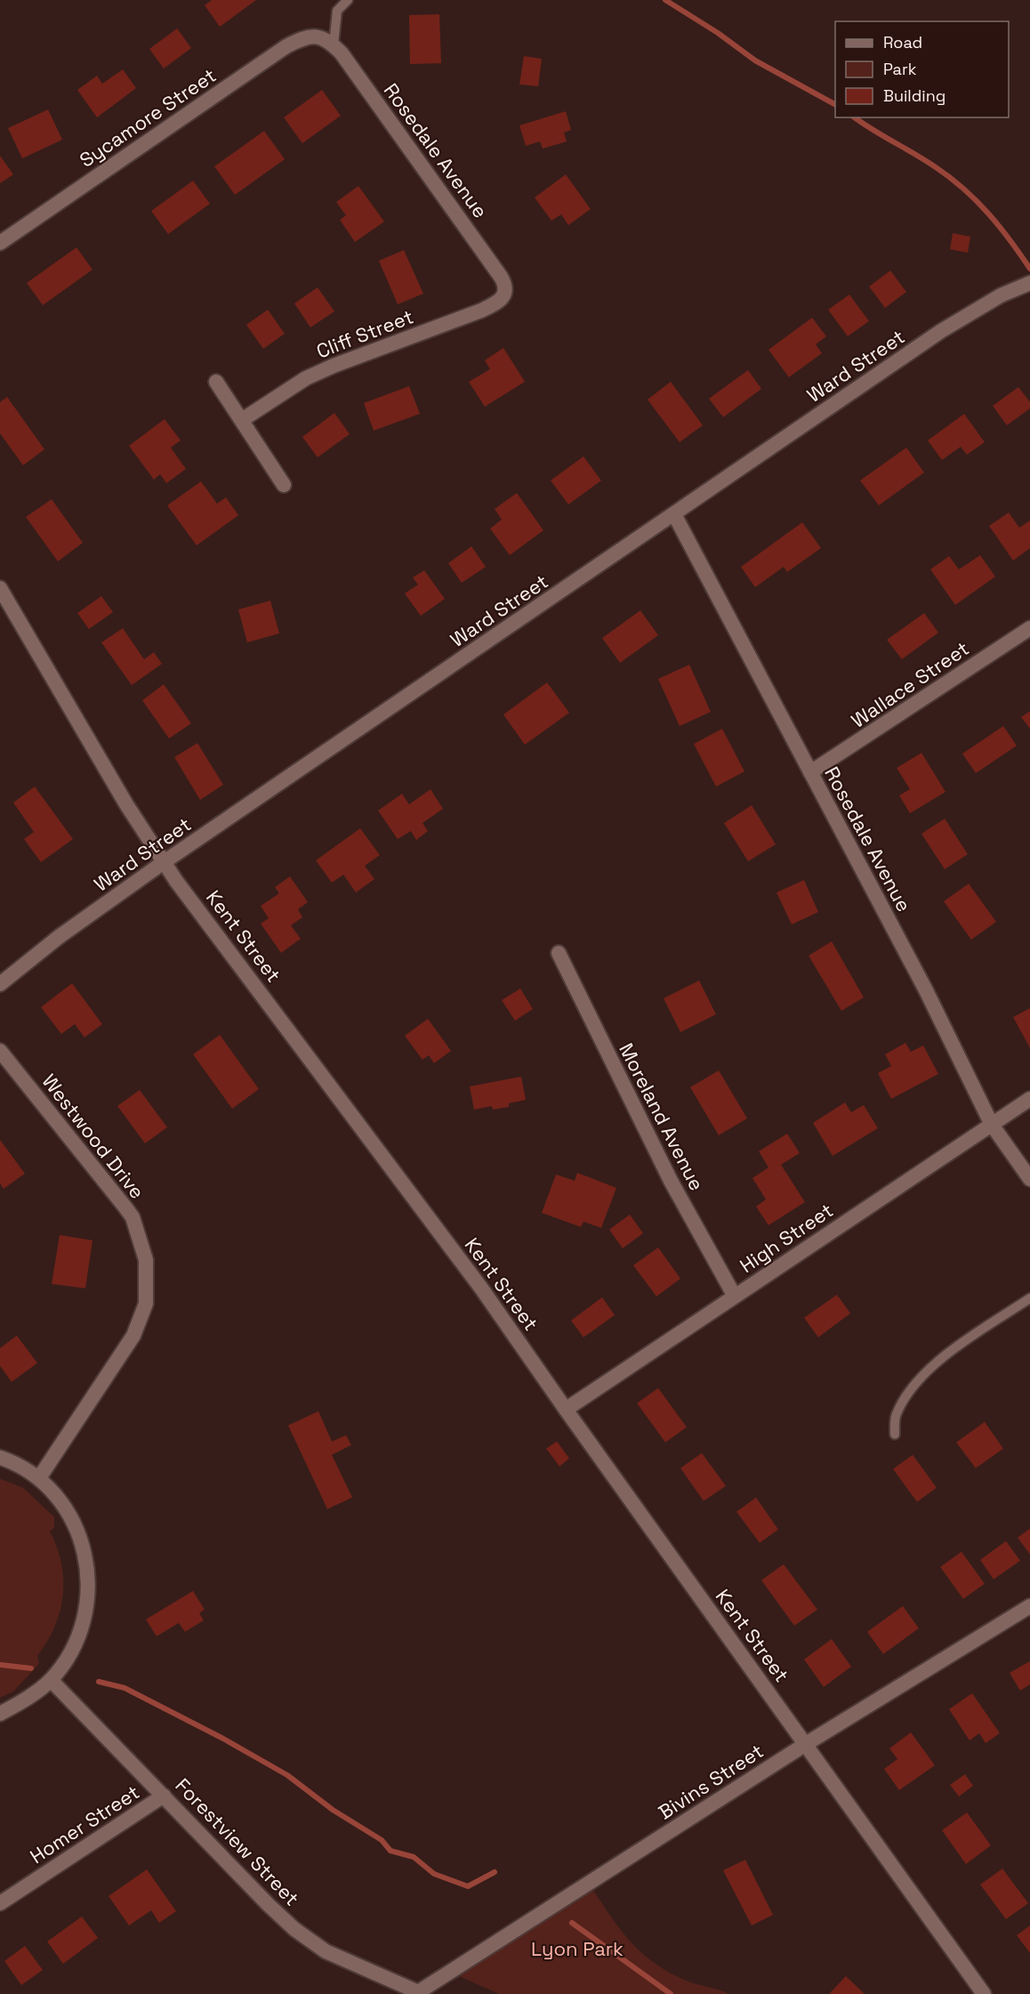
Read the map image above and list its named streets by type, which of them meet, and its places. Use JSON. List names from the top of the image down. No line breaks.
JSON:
{"streets":{"street":["Sycamore Street","Rosedale Avenue","Cliff Street","Ward Street","Wallace Street","Kent Street","Moreland Avenue","Westwood Drive","High Street","Bivins Street","Homer Street","Forestview Street"]},"crossings":[["Sycamore Street","Rosedale Avenue"],["Rosedale Avenue","Cliff Street"],["Rosedale Avenue","Ward Street"],["Rosedale Avenue","Wallace Street"],["Rosedale Avenue","High Street"],["Ward Street","Kent Street"],["Kent Street","High Street"],["Kent Street","Bivins Street"],["Moreland Avenue","High Street"],["Bivins Street","Forestview Street"],["Homer Street","Forestview Street"]],"parks":["Lyon Park"],"legend":["Road","Park","Building"]}
